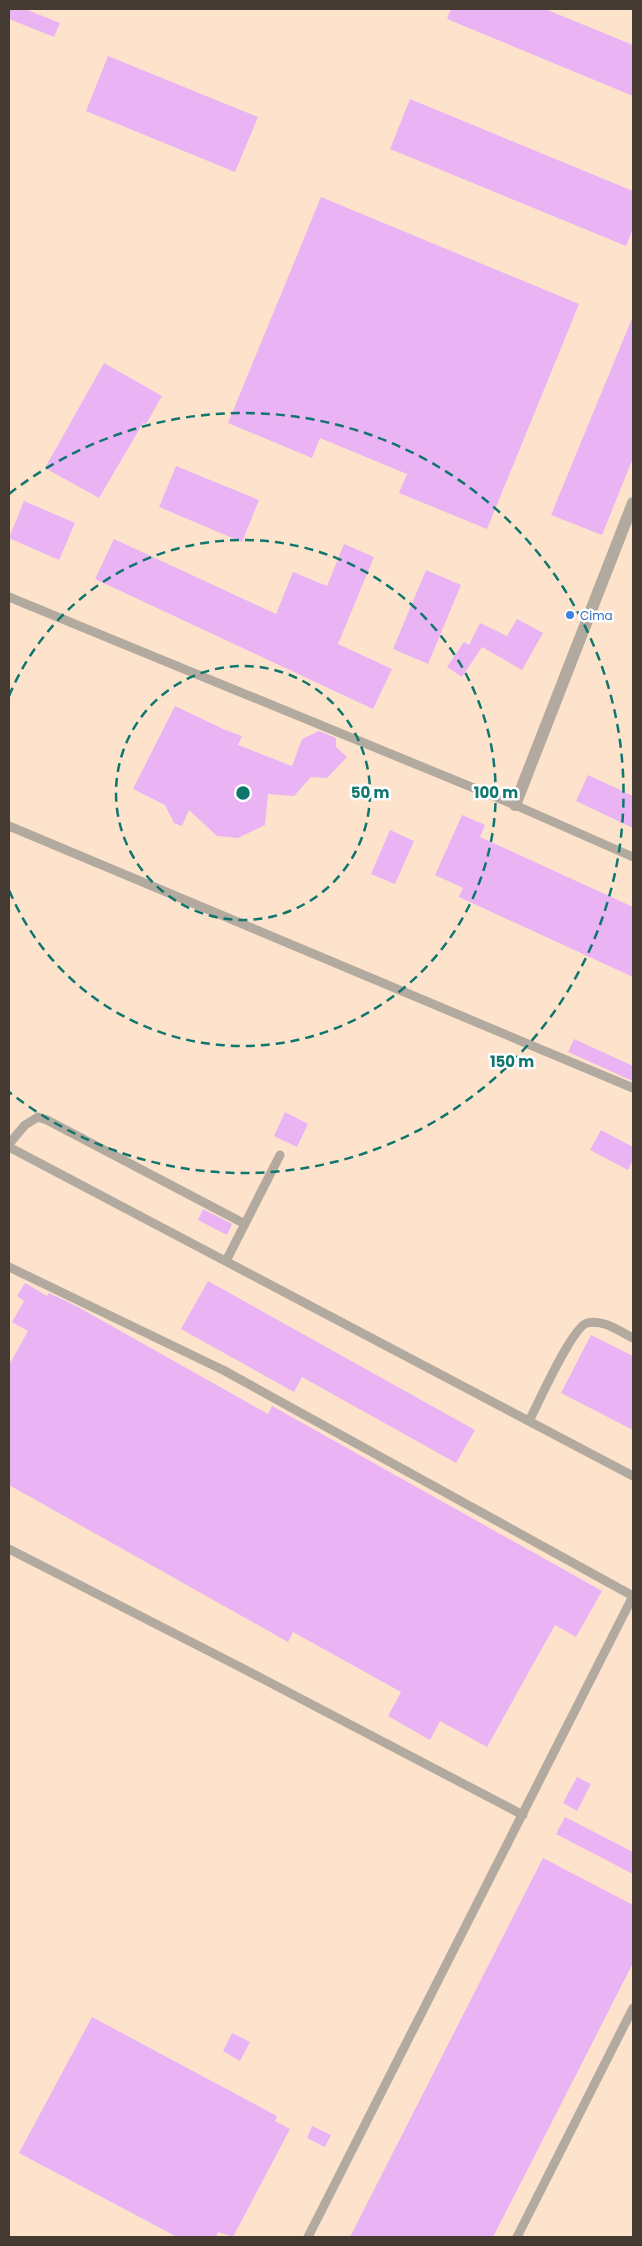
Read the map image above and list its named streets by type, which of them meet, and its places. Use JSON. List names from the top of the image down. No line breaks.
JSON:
{"places":["Cima"],"rings":["50 m","100 m","150 m"]}
